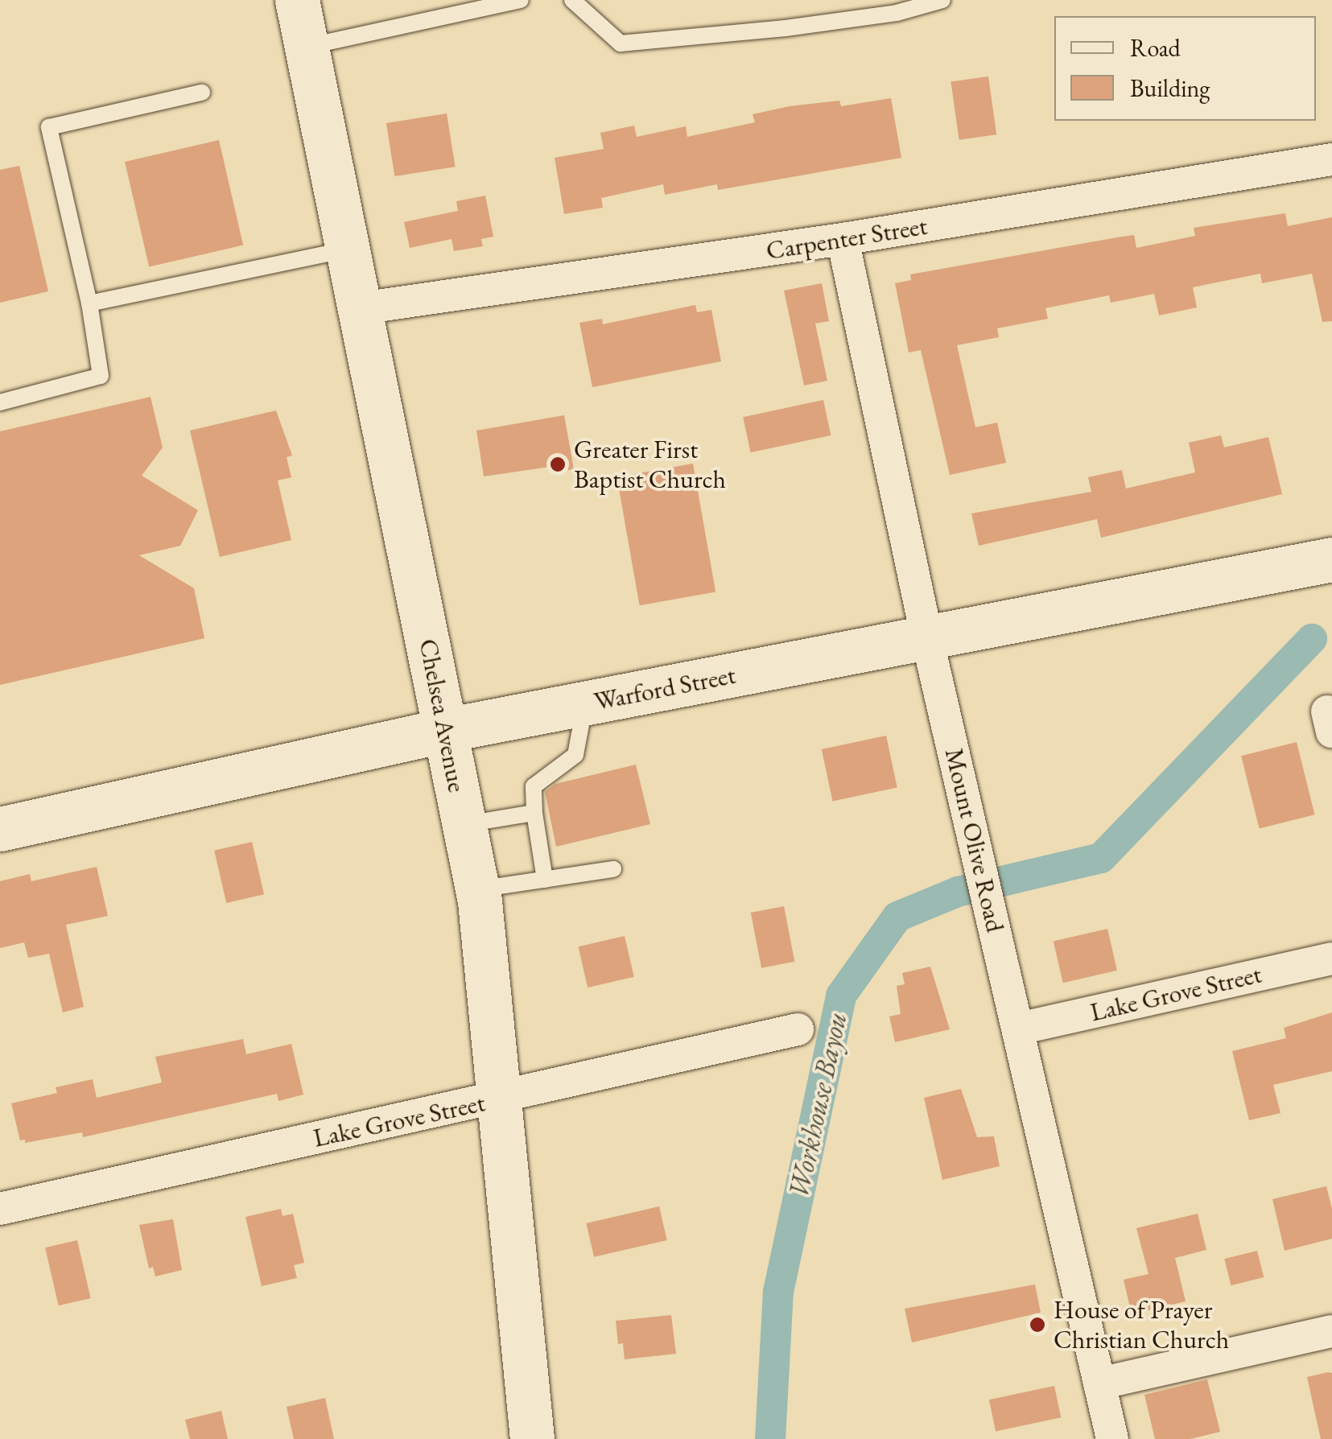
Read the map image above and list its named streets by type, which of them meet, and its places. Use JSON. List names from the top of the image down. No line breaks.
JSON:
{"streets":{"main road":["Warford Street","Chelsea Avenue"],"street":["Carpenter Street","Mount Olive Road","Lake Grove Street"]},"crossings":[["Carpenter Street","Chelsea Avenue"],["Carpenter Street","Mount Olive Road"],["Warford Street","Chelsea Avenue"],["Warford Street","Mount Olive Road"],["Chelsea Avenue","Lake Grove Street"],["Mount Olive Road","Lake Grove Street"]],"water":["Workhouse Bayou"],"places":["Greater First Baptist Church","House of Prayer Christian Church"],"legend":["Road","Building"]}
